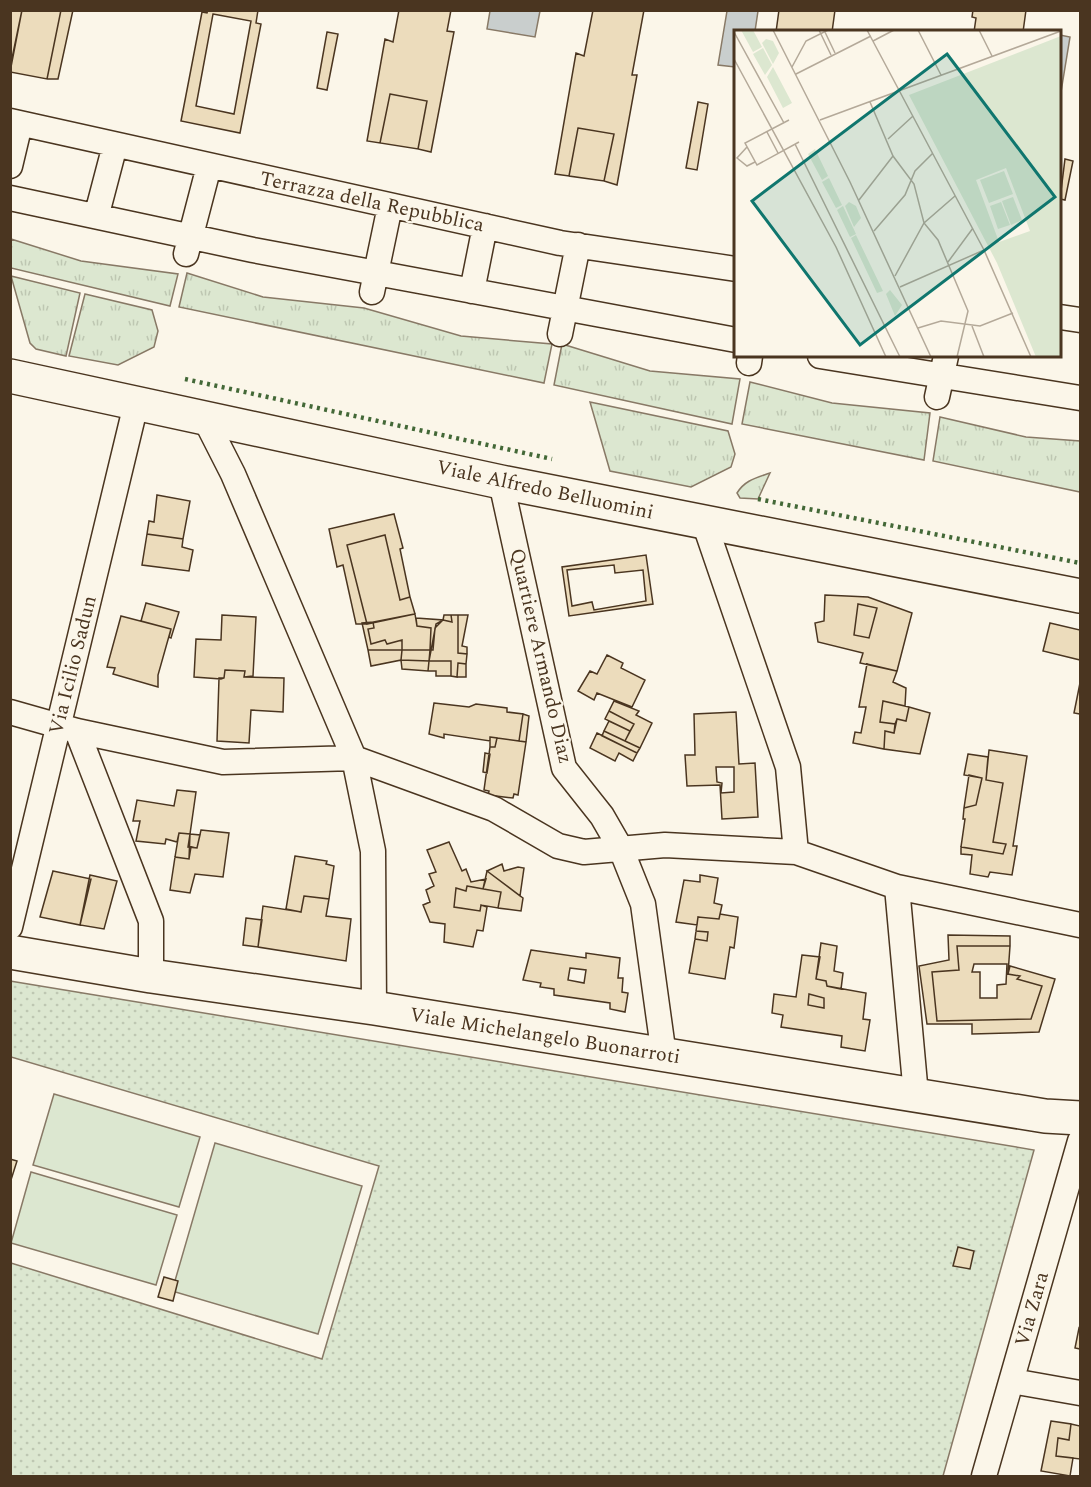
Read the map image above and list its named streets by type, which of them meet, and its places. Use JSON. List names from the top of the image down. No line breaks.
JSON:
{"streets":{"street":["Terrazza della Repubblica","Viale Alfredo Belluomini","Quartiere Armando Diaz","Via Icilio Sadun","Viale Michelangelo Buonarroti","Via Zara"]},"crossings":[["Viale Alfredo Belluomini","Quartiere Armando Diaz"],["Viale Alfredo Belluomini","Via Icilio Sadun"],["Quartiere Armando Diaz","Viale Michelangelo Buonarroti"]]}
